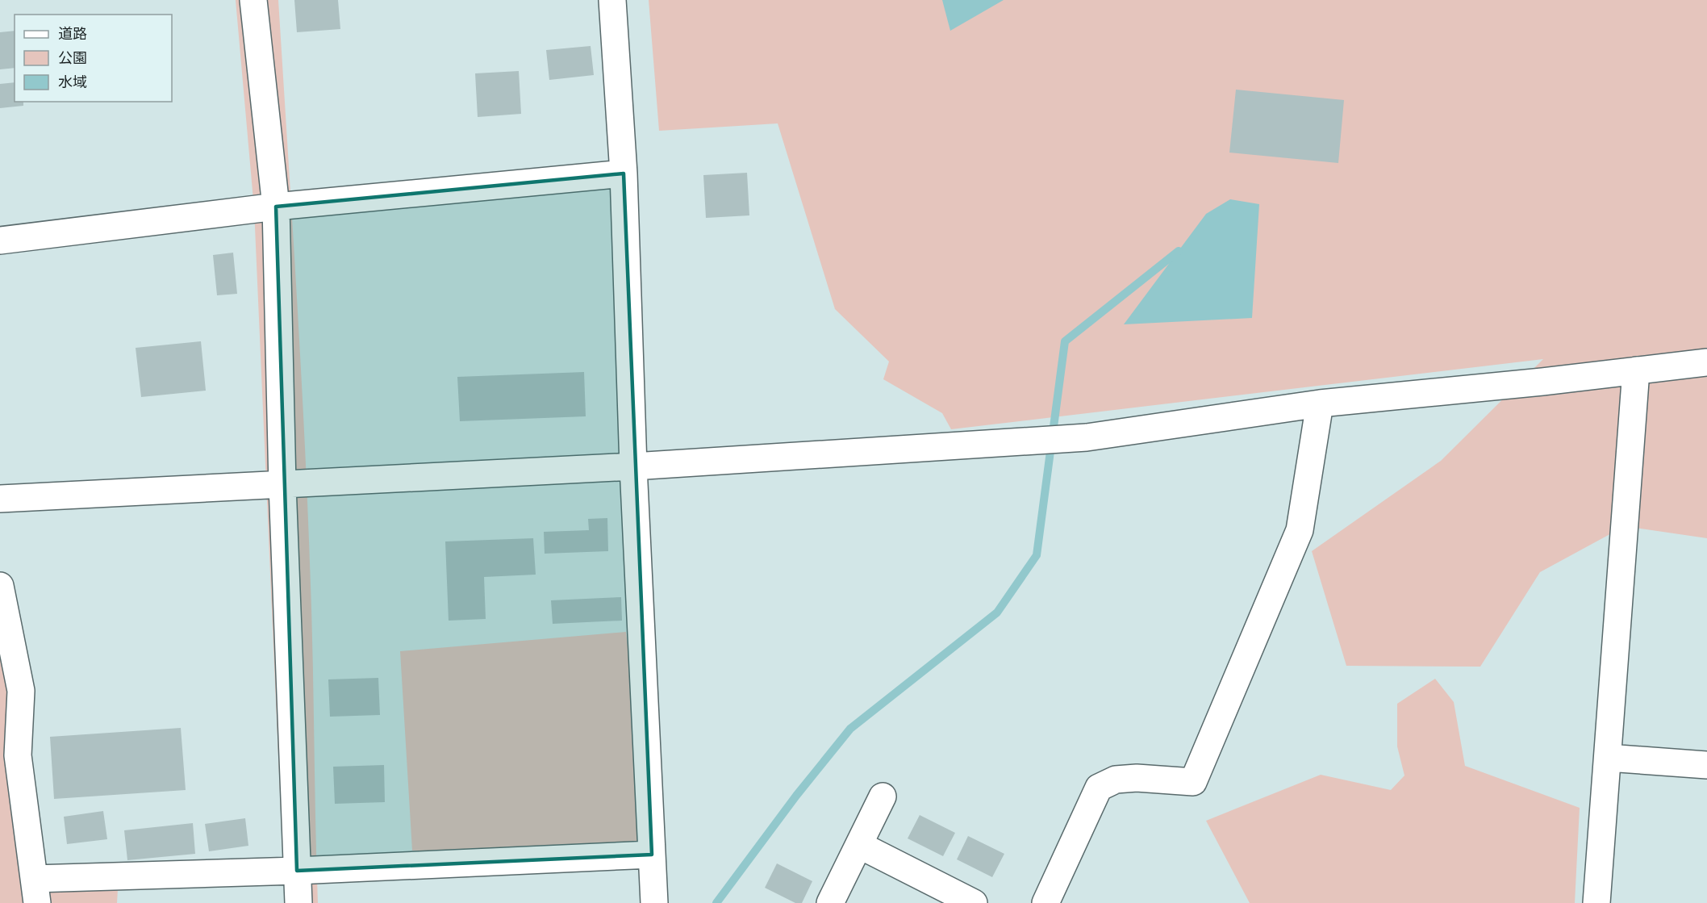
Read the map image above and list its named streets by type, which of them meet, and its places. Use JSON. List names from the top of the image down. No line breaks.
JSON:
{"legend":["道路","公園","水域"]}
